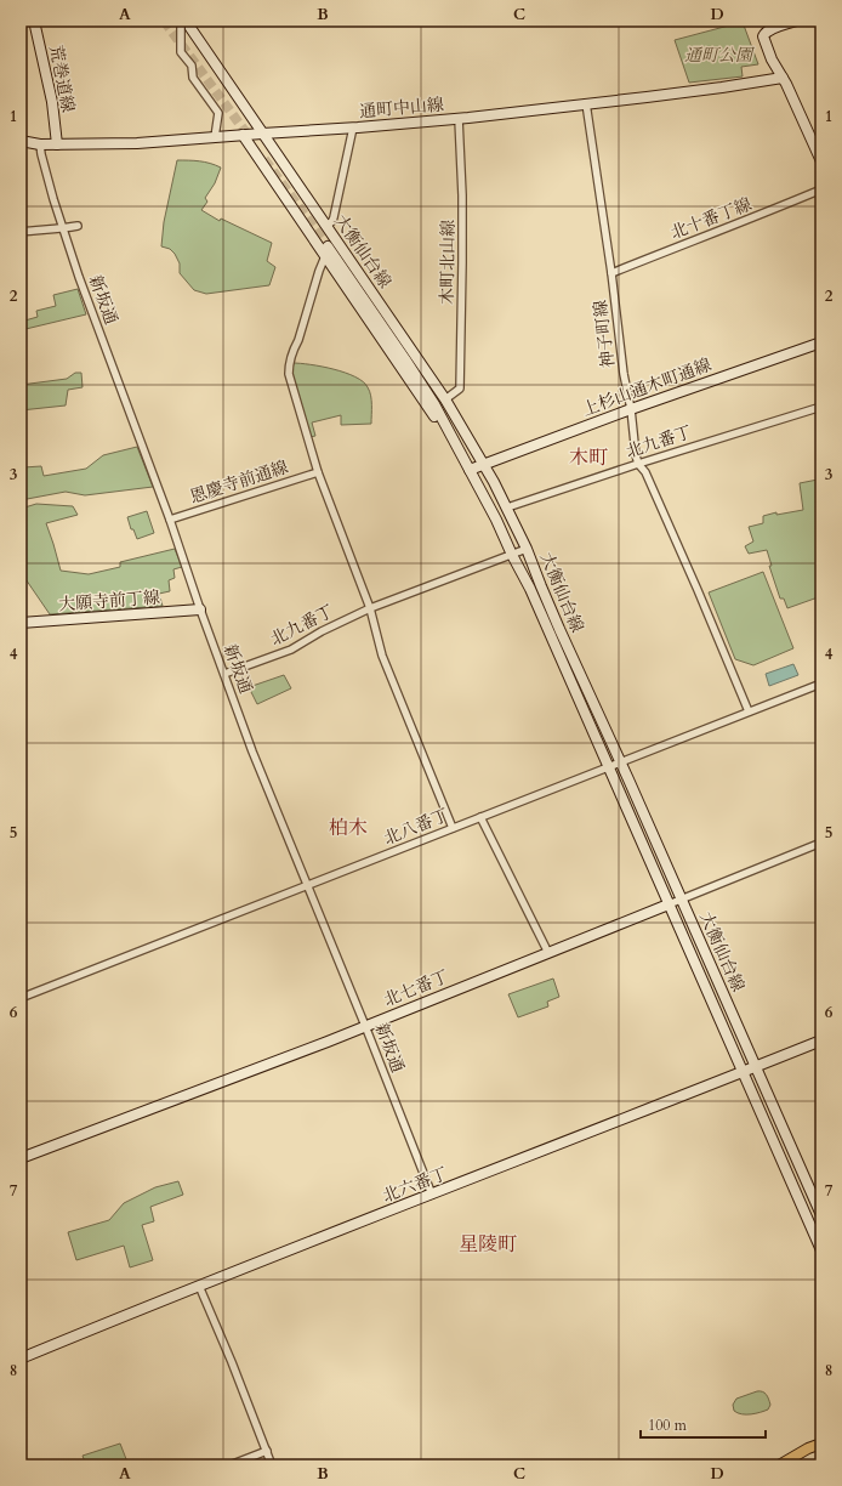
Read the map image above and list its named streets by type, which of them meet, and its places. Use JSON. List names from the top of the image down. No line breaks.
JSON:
{"streets":{"street":["荒巻道線","通町中山線","北十番丁線","大衡仙台線","木町北山線","新坂通","神子町線","上杉山通木町通線","北九番丁","恩慶寺前通線","大願寺前丁線","北八番丁","北七番丁","北六番丁"]},"crossings":[["荒巻道線","通町中山線"],["通町中山線","大衡仙台線"],["通町中山線","木町北山線"],["通町中山線","新坂通"],["通町中山線","神子町線"],["北十番丁線","神子町線"],["大衡仙台線","木町北山線"],["大衡仙台線","上杉山通木町通線"],["大衡仙台線","北九番丁"],["大衡仙台線","北八番丁"],["大衡仙台線","北七番丁"],["大衡仙台線","北六番丁"],["新坂通","北九番丁"],["新坂通","恩慶寺前通線"],["新坂通","大願寺前丁線"],["新坂通","北八番丁"],["新坂通","北七番丁"],["新坂通","北六番丁"],["神子町線","上杉山通木町通線"],["神子町線","北九番丁"],["神子町線","北八番丁"]],"districts":["木町","柏木","星陵町"],"parks":["通町公園"],"scale_bar":"100 m","grid":{"columns":["A","B","C","D"],"rows":["1","2","3","4","5","6","7","8"]}}
